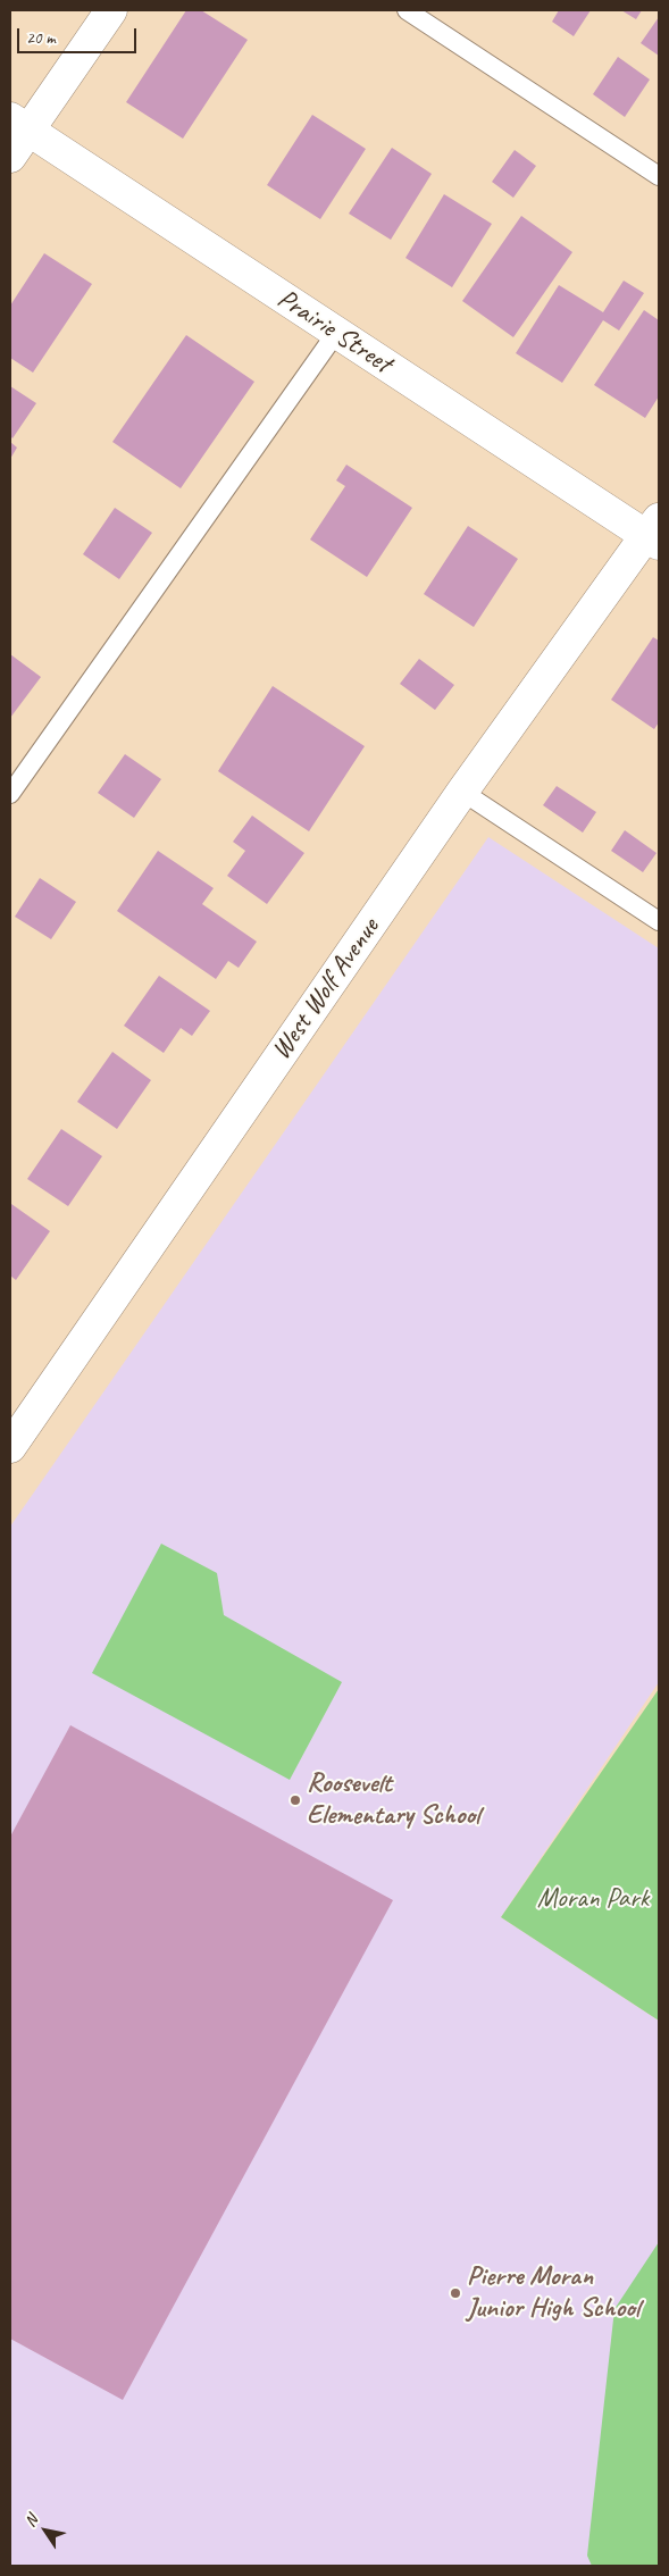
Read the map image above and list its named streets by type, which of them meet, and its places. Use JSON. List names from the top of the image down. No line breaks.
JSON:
{"streets":{"street":["Prairie Street","West Wolf Avenue"]},"crossings":[["Prairie Street","West Wolf Avenue"]],"parks":["Moran Park"],"places":["Roosevelt Elementary School","Pierre Moran Junior High School"],"scale_bar":"20 m","north":"top left"}
